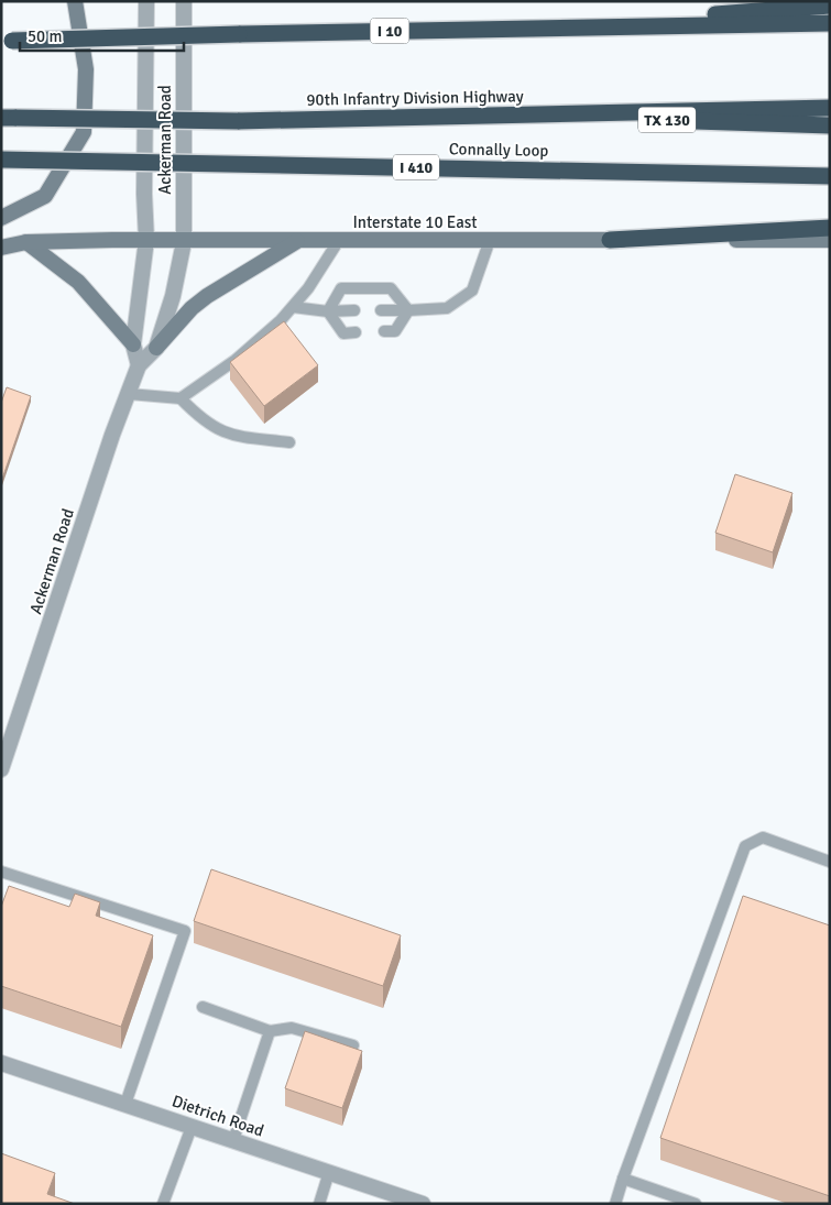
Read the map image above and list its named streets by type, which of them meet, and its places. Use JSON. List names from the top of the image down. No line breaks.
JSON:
{"streets":{"highway":["I 10","90th Infantry Division Highway","TX 130","Connally Loop","I 410"],"main road":["Interstate 10 East"],"street":["Ackerman Road","Dietrich Road"]},"crossings":[["90th Infantry Division Highway","TX 130"],["Ackerman Road","Interstate 10 East"]],"scale_bar":"50 m"}
